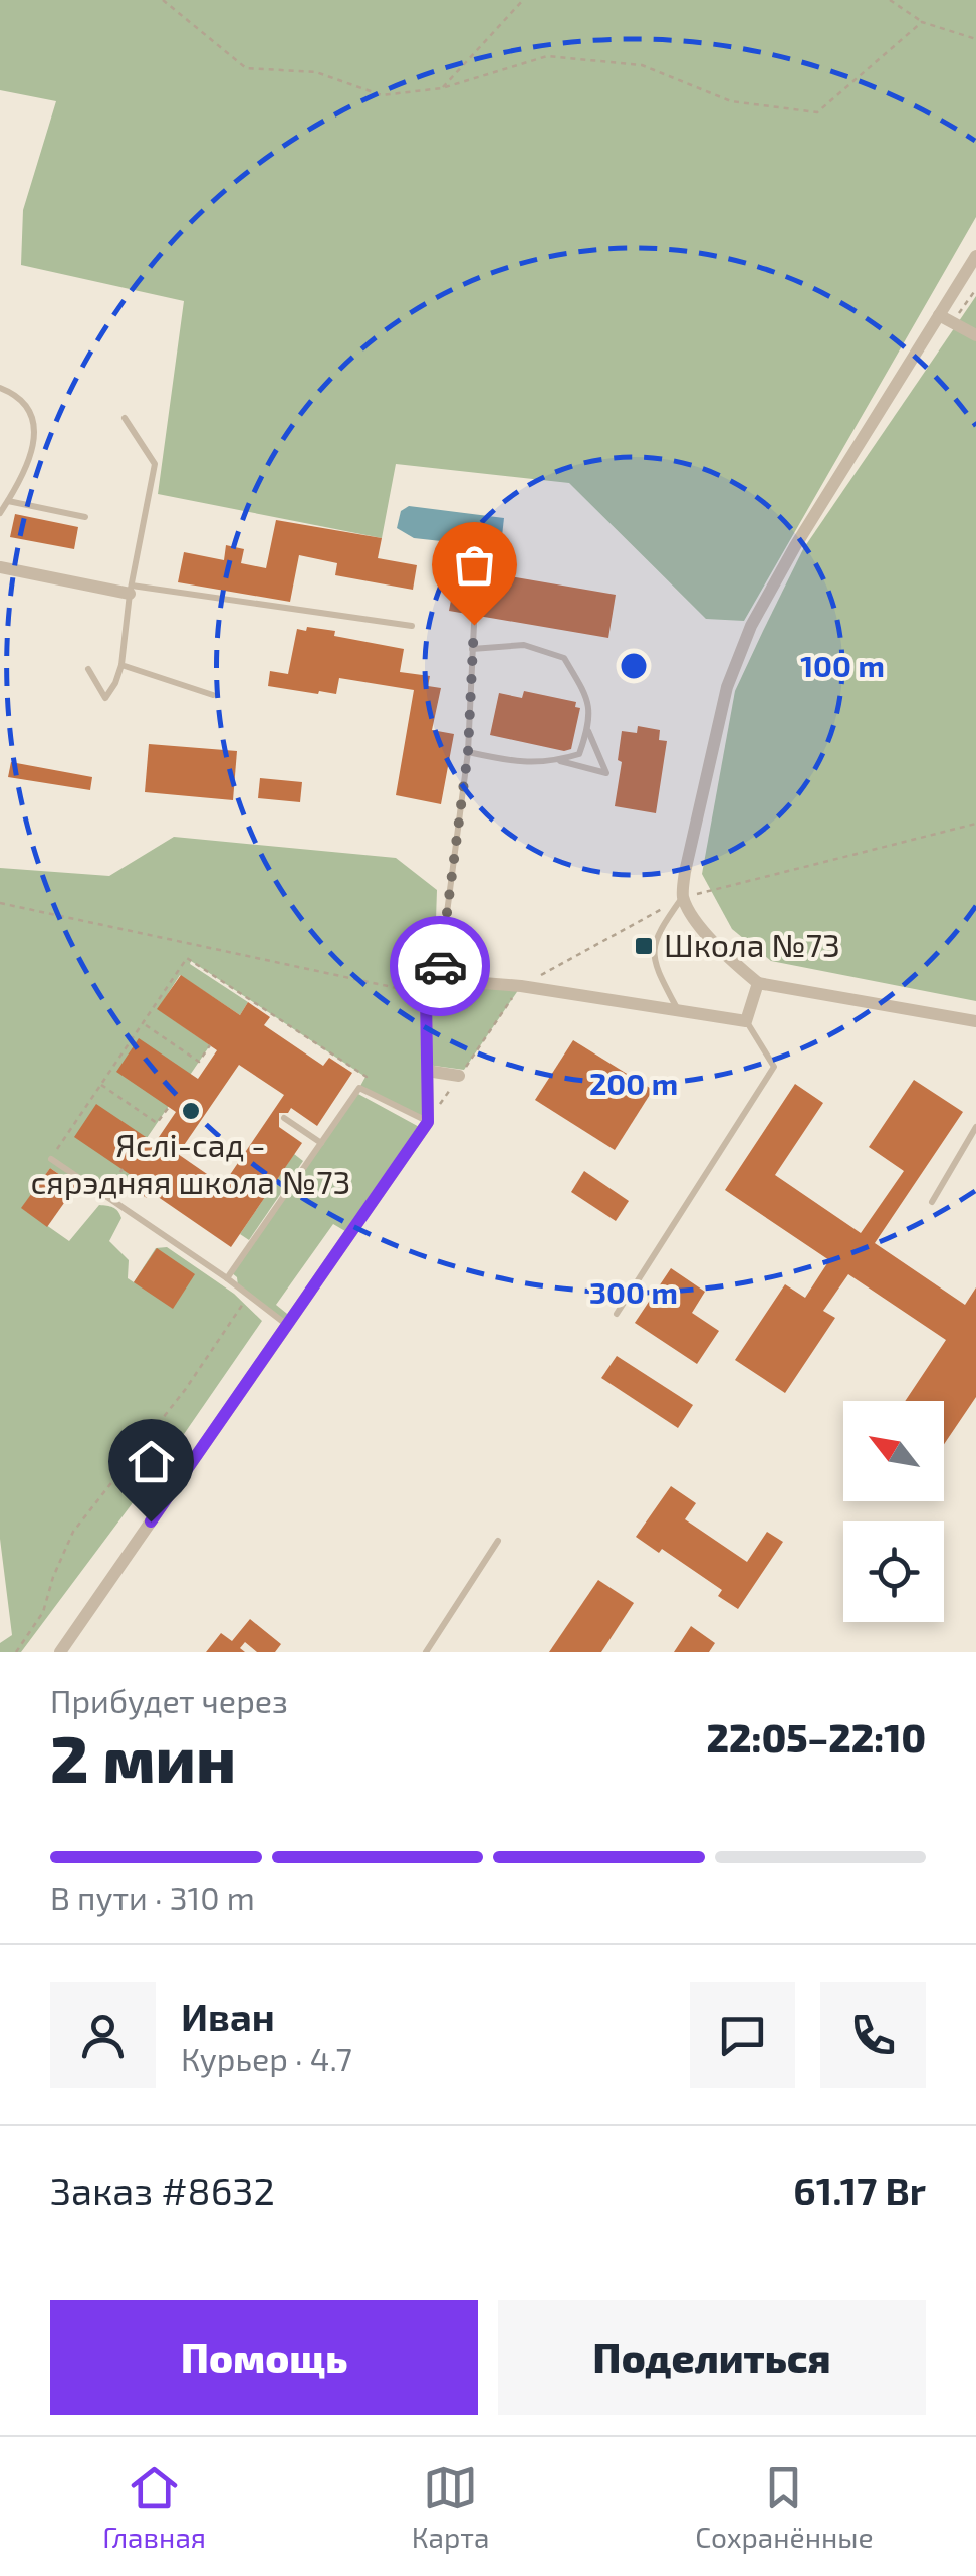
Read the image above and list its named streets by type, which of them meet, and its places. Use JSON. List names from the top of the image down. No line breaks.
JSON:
{"places":{"transit":["Школа №73"],"other":["Яслі-сад - сярэдняя школа №73"]},"north":"top left","page":{"heading":["2 мин","Прибудет через","22:05–22:10"],"panel":["Иван","Курьер · 4.7","Заказ #8632","61.17 Br"],"bar":"В пути · 310 m","buttons":["Помощь","Поделиться"],"tabs":["Главная","Карта","Сохранённые"]},"rings":["100 m","200 m","300 m"]}
